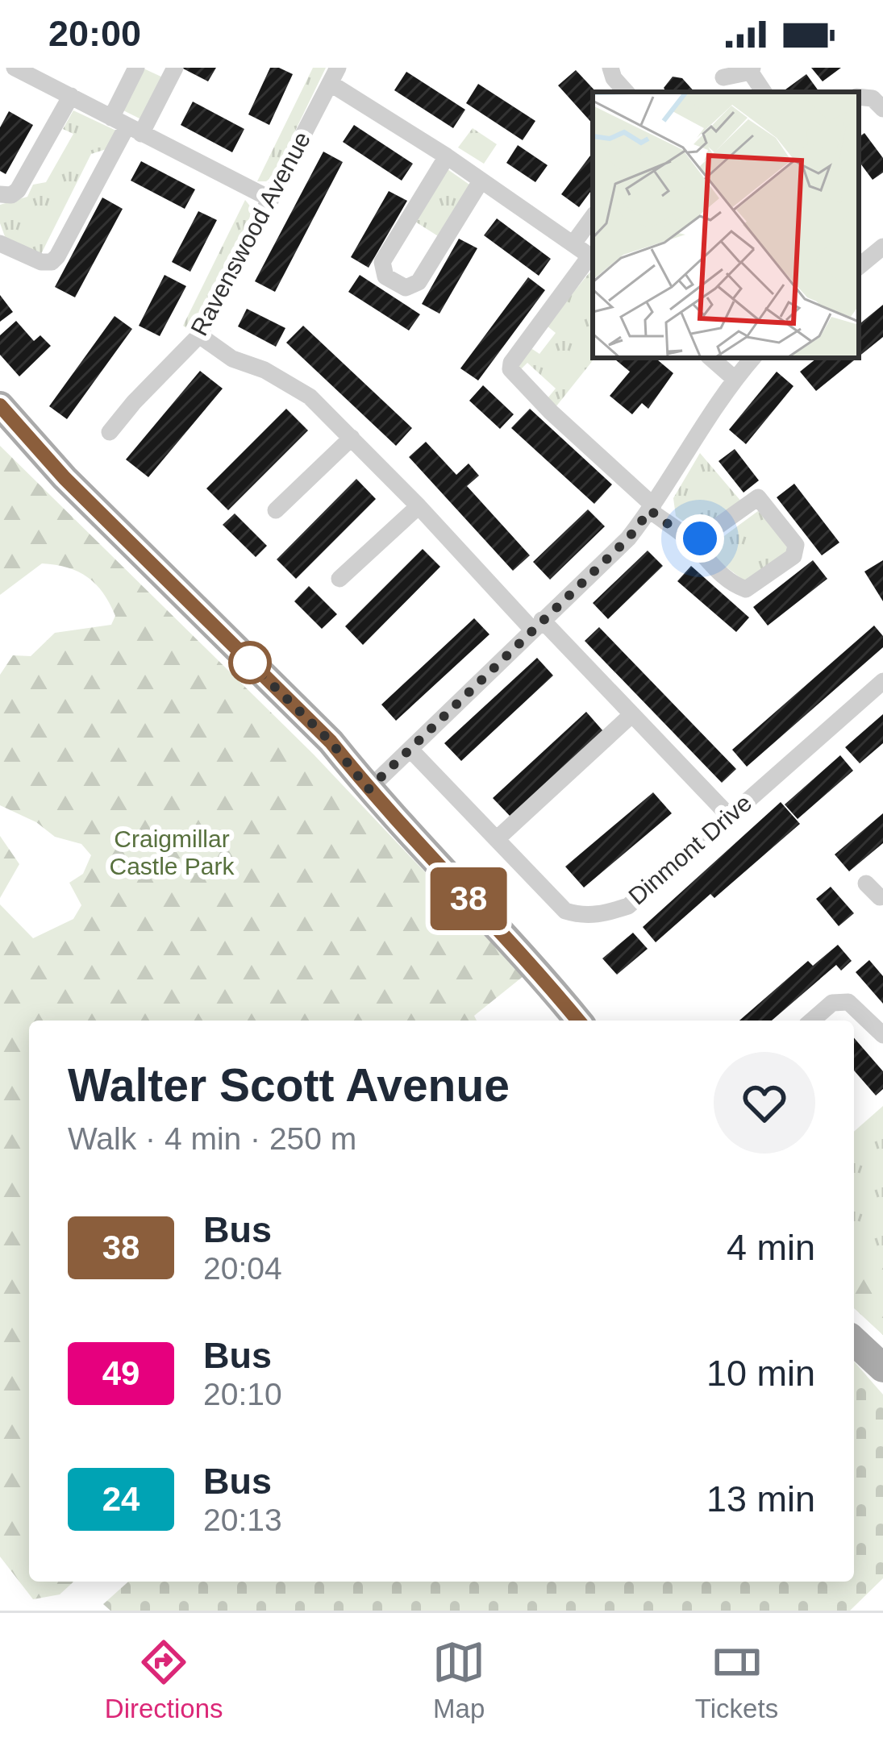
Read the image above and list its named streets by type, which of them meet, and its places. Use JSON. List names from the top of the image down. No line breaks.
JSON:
{"streets":{"street":["Ravenswood Avenue","Dinmont Drive"]},"parks":["Craigmillar Castle Park"],"lines":["bus line 38"],"page":{"status":"20:00","on_map":"38","heading":["Walter Scott Avenue","Walk · 4 min · 250 m"],"list":[{"mark":"38","name":"Bus","note":"20:04","value":"4 min"},{"mark":"49","name":"Bus","note":"20:10","value":"10 min"},{"mark":"24","name":"Bus","note":"20:13","value":"13 min"}],"tabs":["Directions","Map","Tickets"]}}
